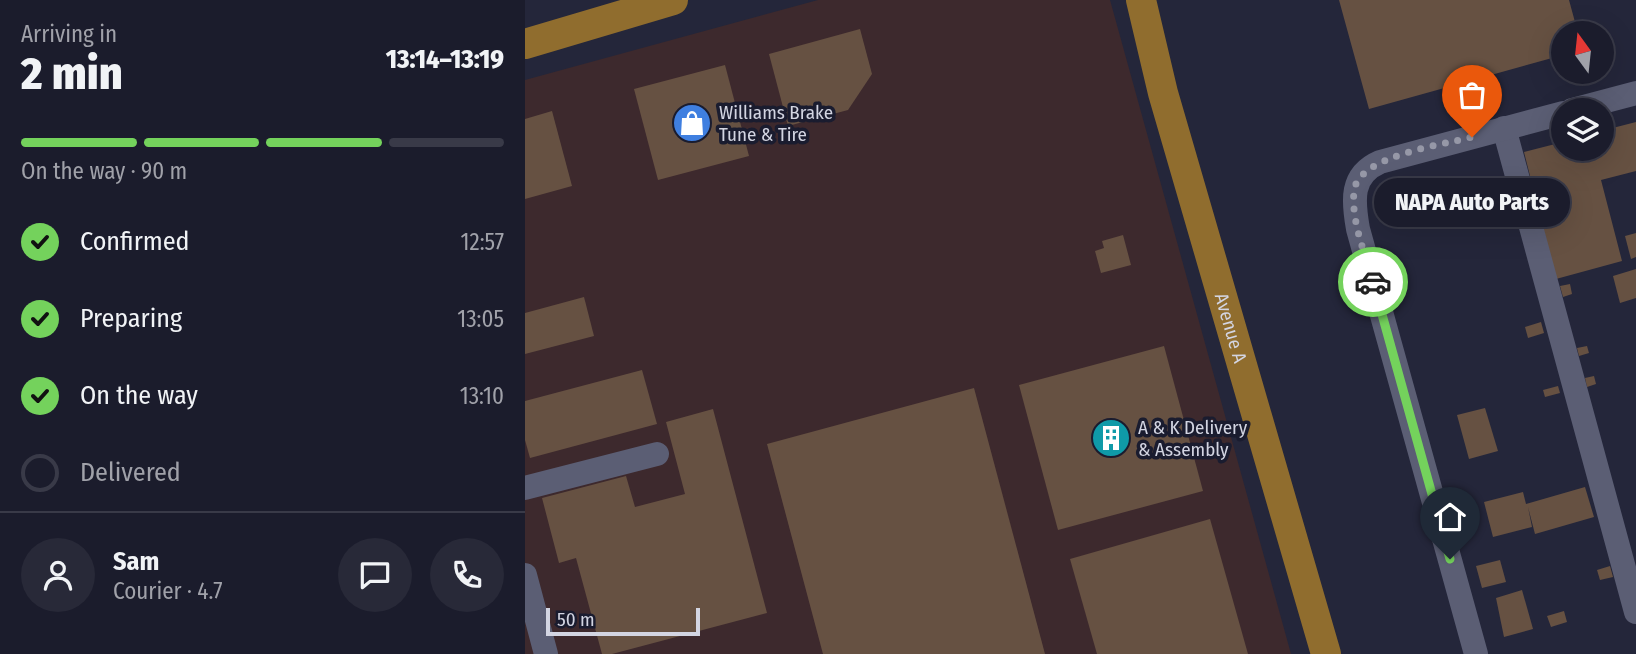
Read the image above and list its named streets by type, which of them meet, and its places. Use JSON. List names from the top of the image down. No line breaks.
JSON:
{"streets":{"main road":["Avenue A"]},"places":{"shop":["Williams Brake Tune & Tire"],"other":["NAPA Auto Parts"],"building":["A & K Delivery & Assembly"]},"scale_bar":"50 m","north":"top","page":{"heading":["2 min","Arriving in","13:14–13:19"],"panel":["Sam","Courier · 4.7"],"bar":"On the way · 90 m","bubble":"NAPA Auto Parts","list":[["Confirmed","12:57"],["Preparing","13:05"],["On the way","13:10"],"Delivered"],"scale":"50 m"}}
